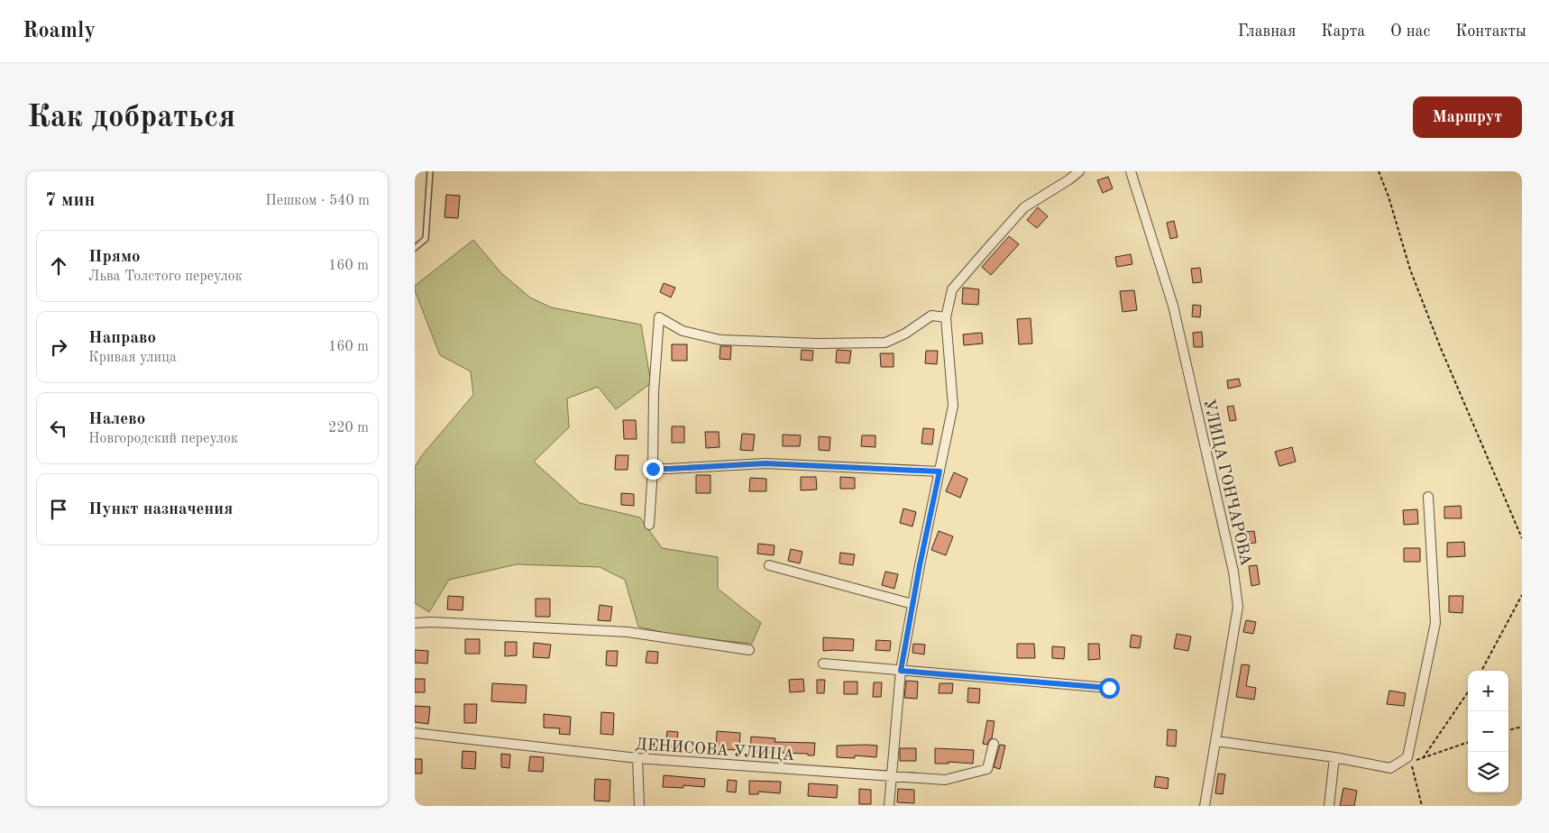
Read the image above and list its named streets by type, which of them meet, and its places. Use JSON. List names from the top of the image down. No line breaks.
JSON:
{"streets":{"street":["УЛИЦА ГОНЧАРОВА","ДЕНИСОВА УЛИЦА"]},"page":{"header":"Roamly","nav":["Главная","Карта","О нас","Контакты"],"buttons":"Маршрут","title":"Как добраться","heading":["7 мин","Пешком · 540 m"],"list":[["Прямо","Льва Толстого переулок","160 m"],["Направо","Кривая улица","160 m"],["Налево","Новгородский переулок","220 m"],"Пункт назначения"],"map_buttons":["+","−"]}}
